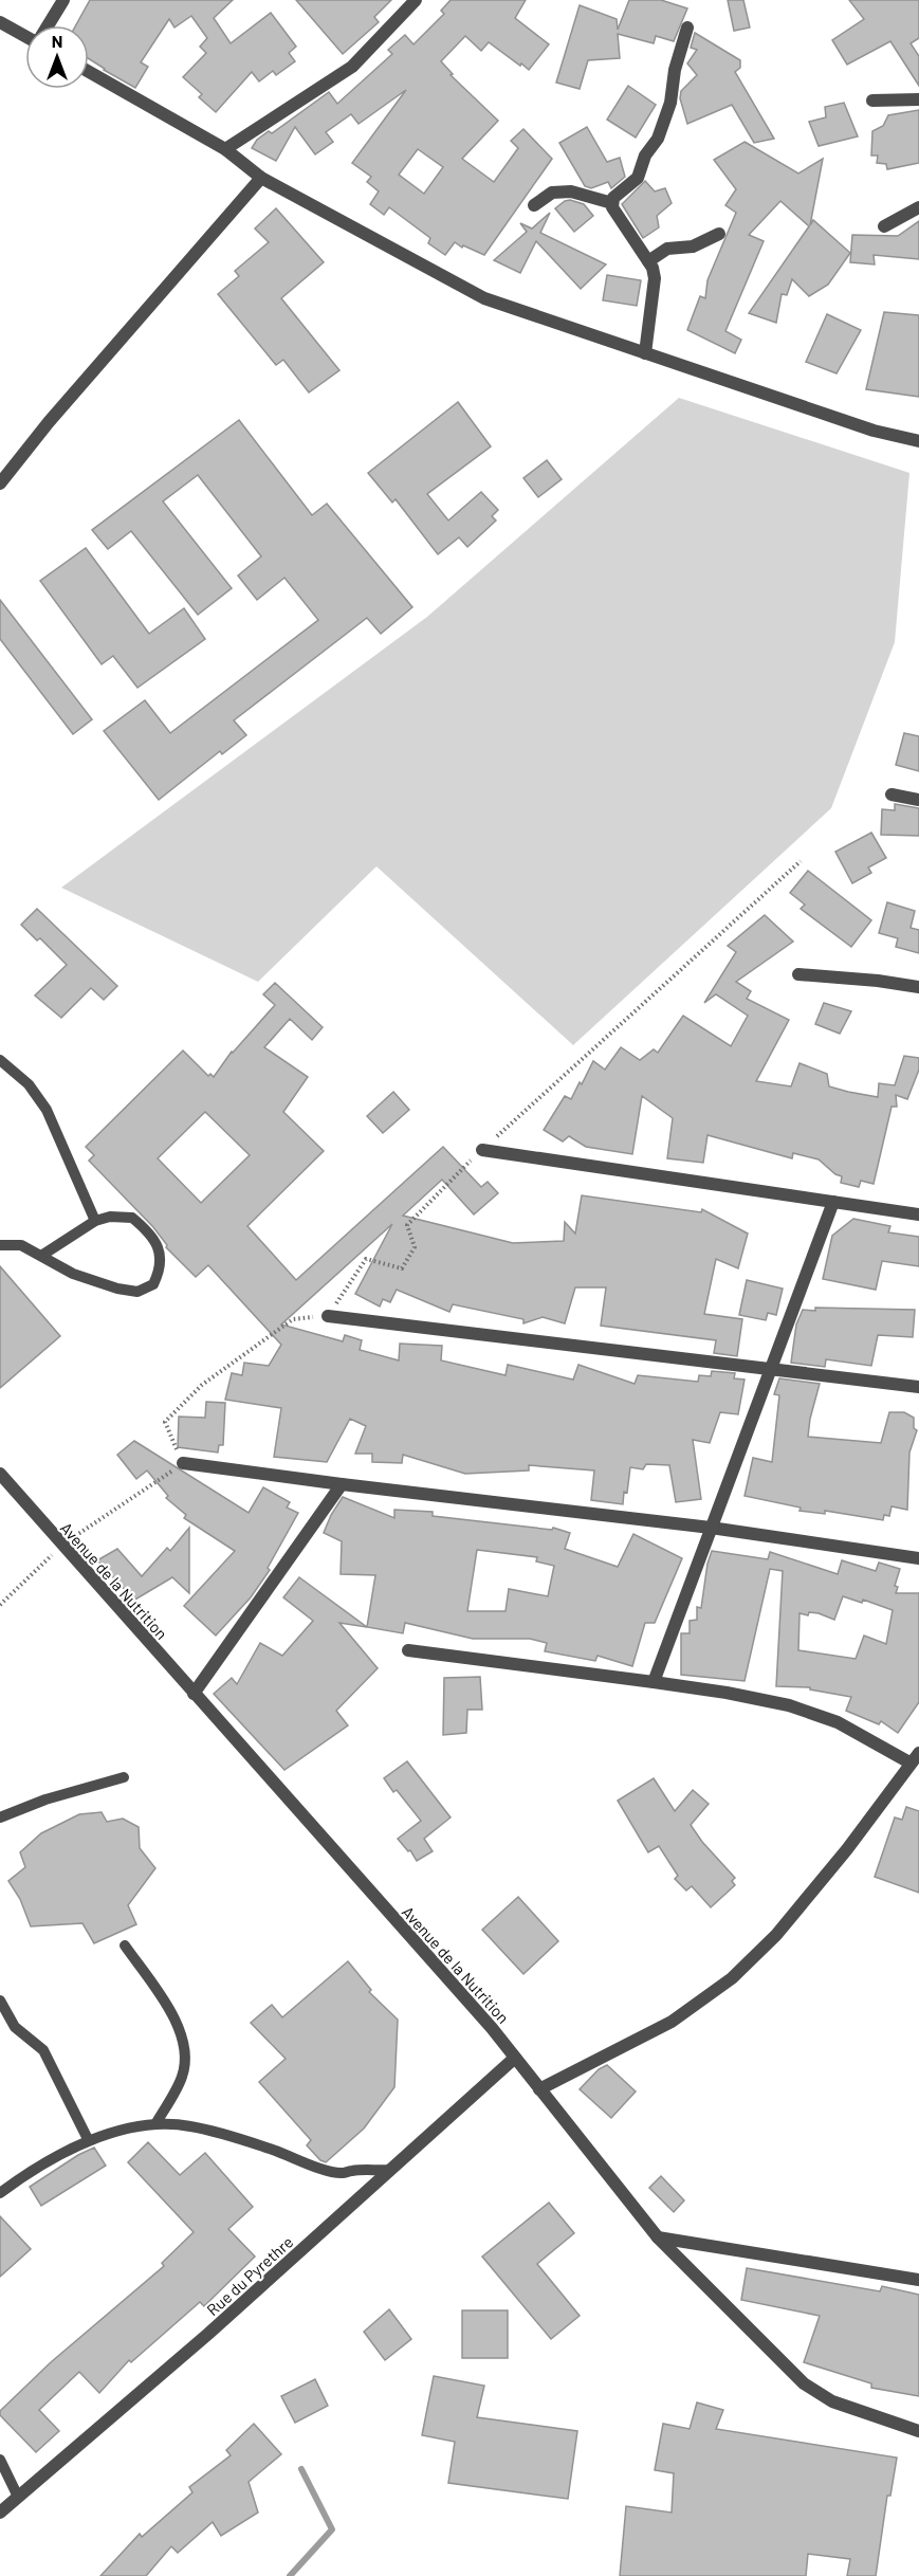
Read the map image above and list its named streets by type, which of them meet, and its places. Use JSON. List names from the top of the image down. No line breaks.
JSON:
{"streets":{"street":["Avenue de la Nutrition","Rue du Pyrethre"]},"crossings":[["Avenue de la Nutrition","Rue du Pyrethre"]],"north":"top"}
